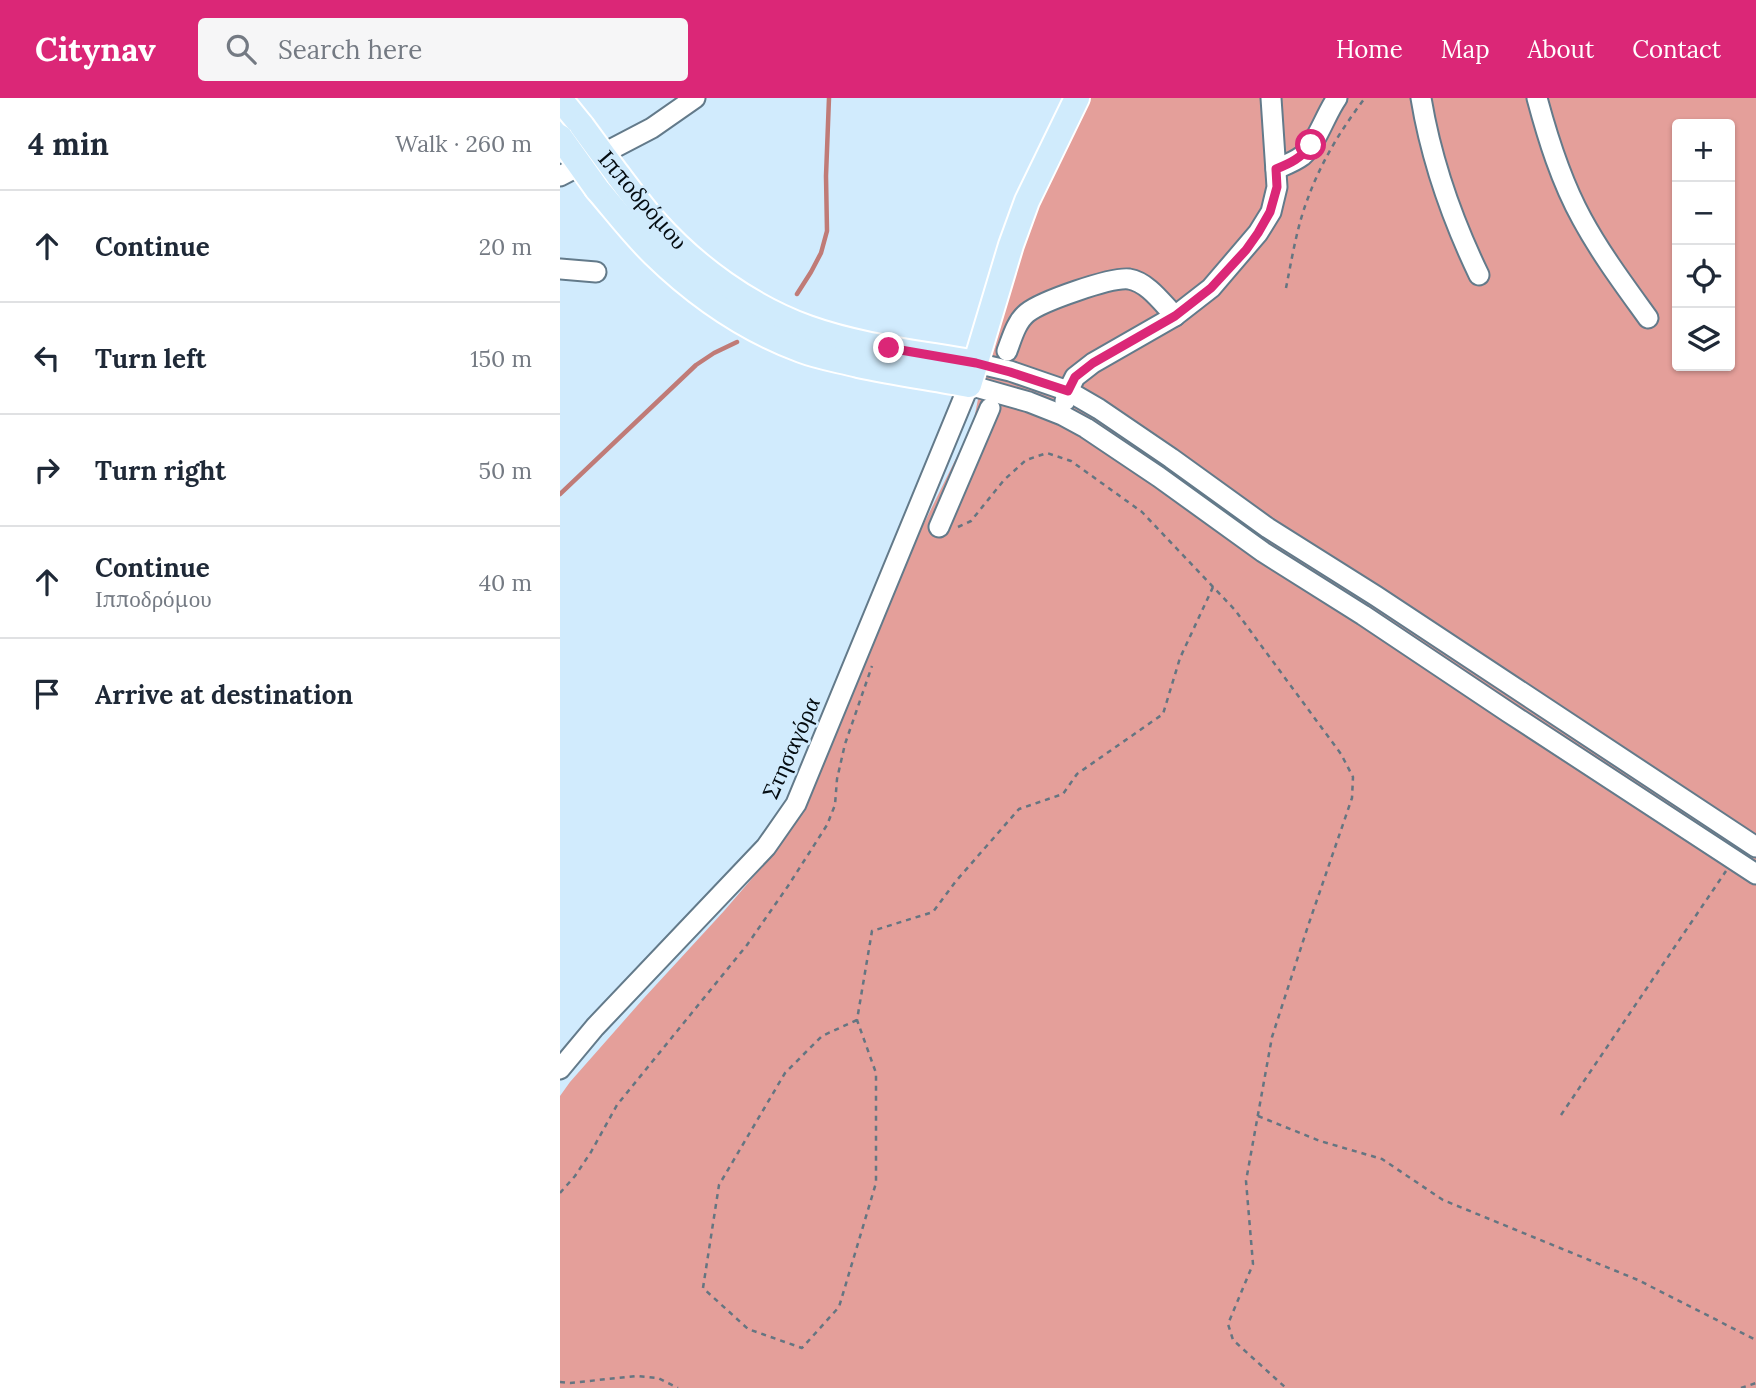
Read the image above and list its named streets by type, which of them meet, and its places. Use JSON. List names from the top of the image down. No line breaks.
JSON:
{"streets":{"main road":["Ιπποδρόμου"],"street":["Στησαγόρα"]},"crossings":[["Ιπποδρόμου","Στησαγόρα"]],"page":{"header":"Citynav","search":"Search here","nav":["Home","Map","About","Contact"],"heading":["4 min","Walk · 260 m"],"map_buttons":["+","−"],"list":[["Continue","20 m"],["Turn left","150 m"],["Turn right","50 m"],["Continue","Ιπποδρόμου","40 m"],"Arrive at destination"]}}
